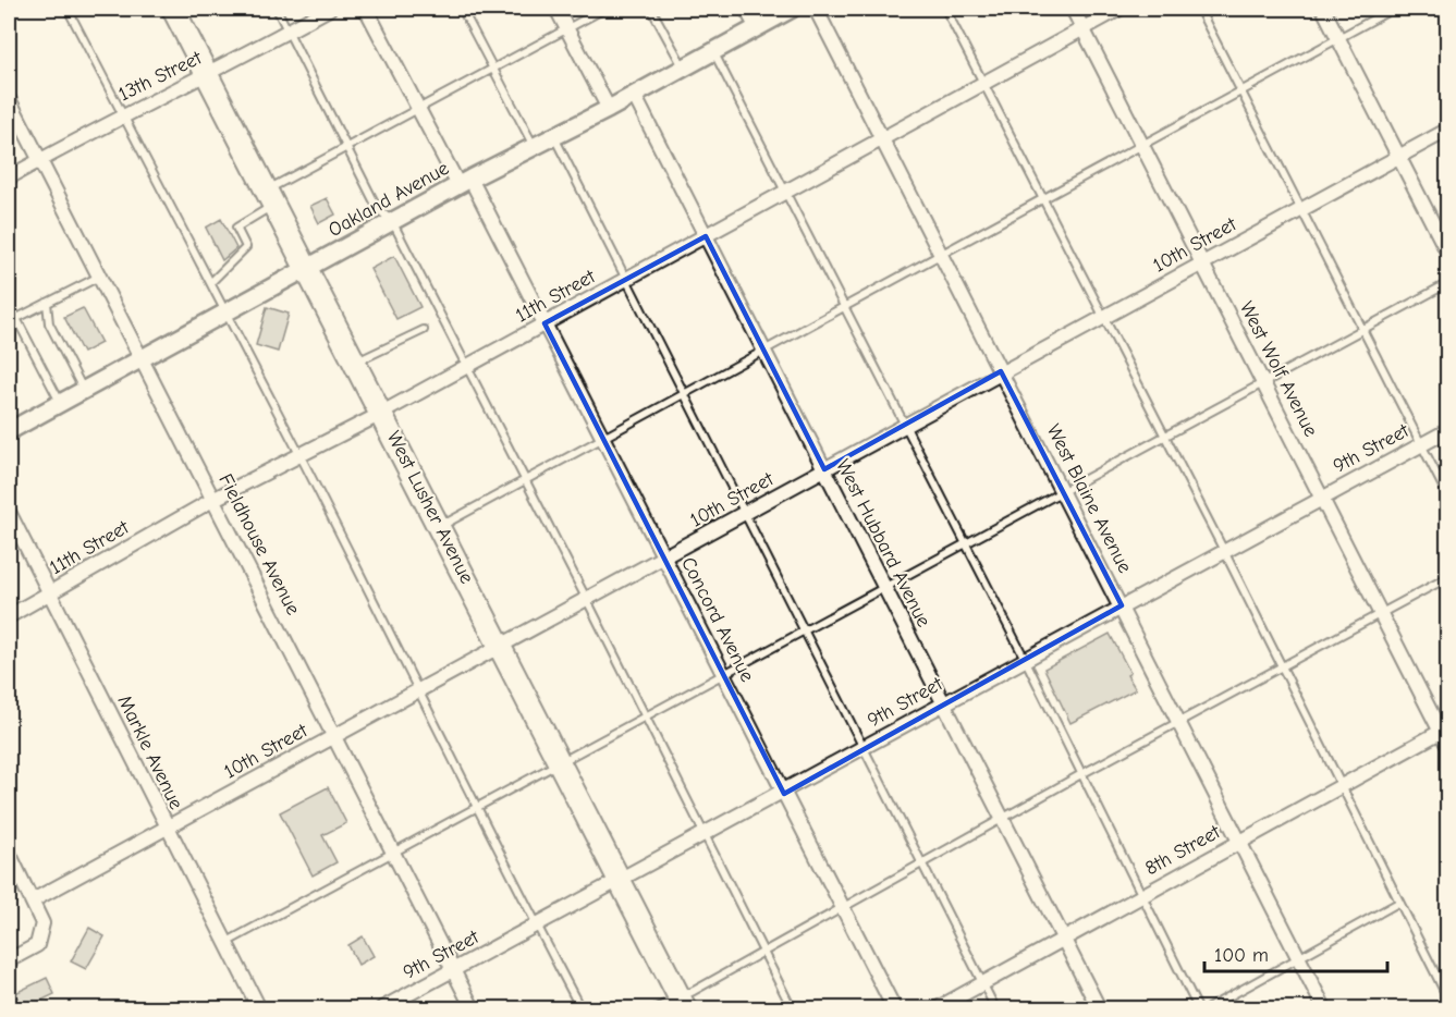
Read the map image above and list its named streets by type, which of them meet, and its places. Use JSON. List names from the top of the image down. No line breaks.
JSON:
{"streets":{"main road":["West Lusher Avenue"],"street":["13th Street","Oakland Avenue","10th Street","11th Street","West Wolf Avenue","9th Street","West Blaine Avenue","West Hubbard Avenue","Fieldhouse Avenue","Concord Avenue","Markle Avenue","8th Street"]},"crossings":[["13th Street","West Lusher Avenue"],["13th Street","Fieldhouse Avenue"],["Oakland Avenue","West Lusher Avenue"],["Oakland Avenue","West Hubbard Avenue"],["Oakland Avenue","Fieldhouse Avenue"],["Oakland Avenue","Concord Avenue"],["10th Street","West Wolf Avenue"],["10th Street","West Blaine Avenue"],["10th Street","West Lusher Avenue"],["10th Street","West Hubbard Avenue"],["10th Street","Fieldhouse Avenue"],["10th Street","Concord Avenue"],["10th Street","Markle Avenue"],["11th Street","West Wolf Avenue"],["11th Street","West Blaine Avenue"],["11th Street","West Lusher Avenue"],["11th Street","West Hubbard Avenue"],["11th Street","Fieldhouse Avenue"],["11th Street","Concord Avenue"],["11th Street","Markle Avenue"],["West Wolf Avenue","9th Street"],["West Wolf Avenue","8th Street"],["9th Street","West Blaine Avenue"],["9th Street","West Lusher Avenue"],["9th Street","West Hubbard Avenue"],["9th Street","Fieldhouse Avenue"],["9th Street","Concord Avenue"],["West Blaine Avenue","8th Street"],["West Hubbard Avenue","8th Street"]],"scale_bar":"100 m"}
